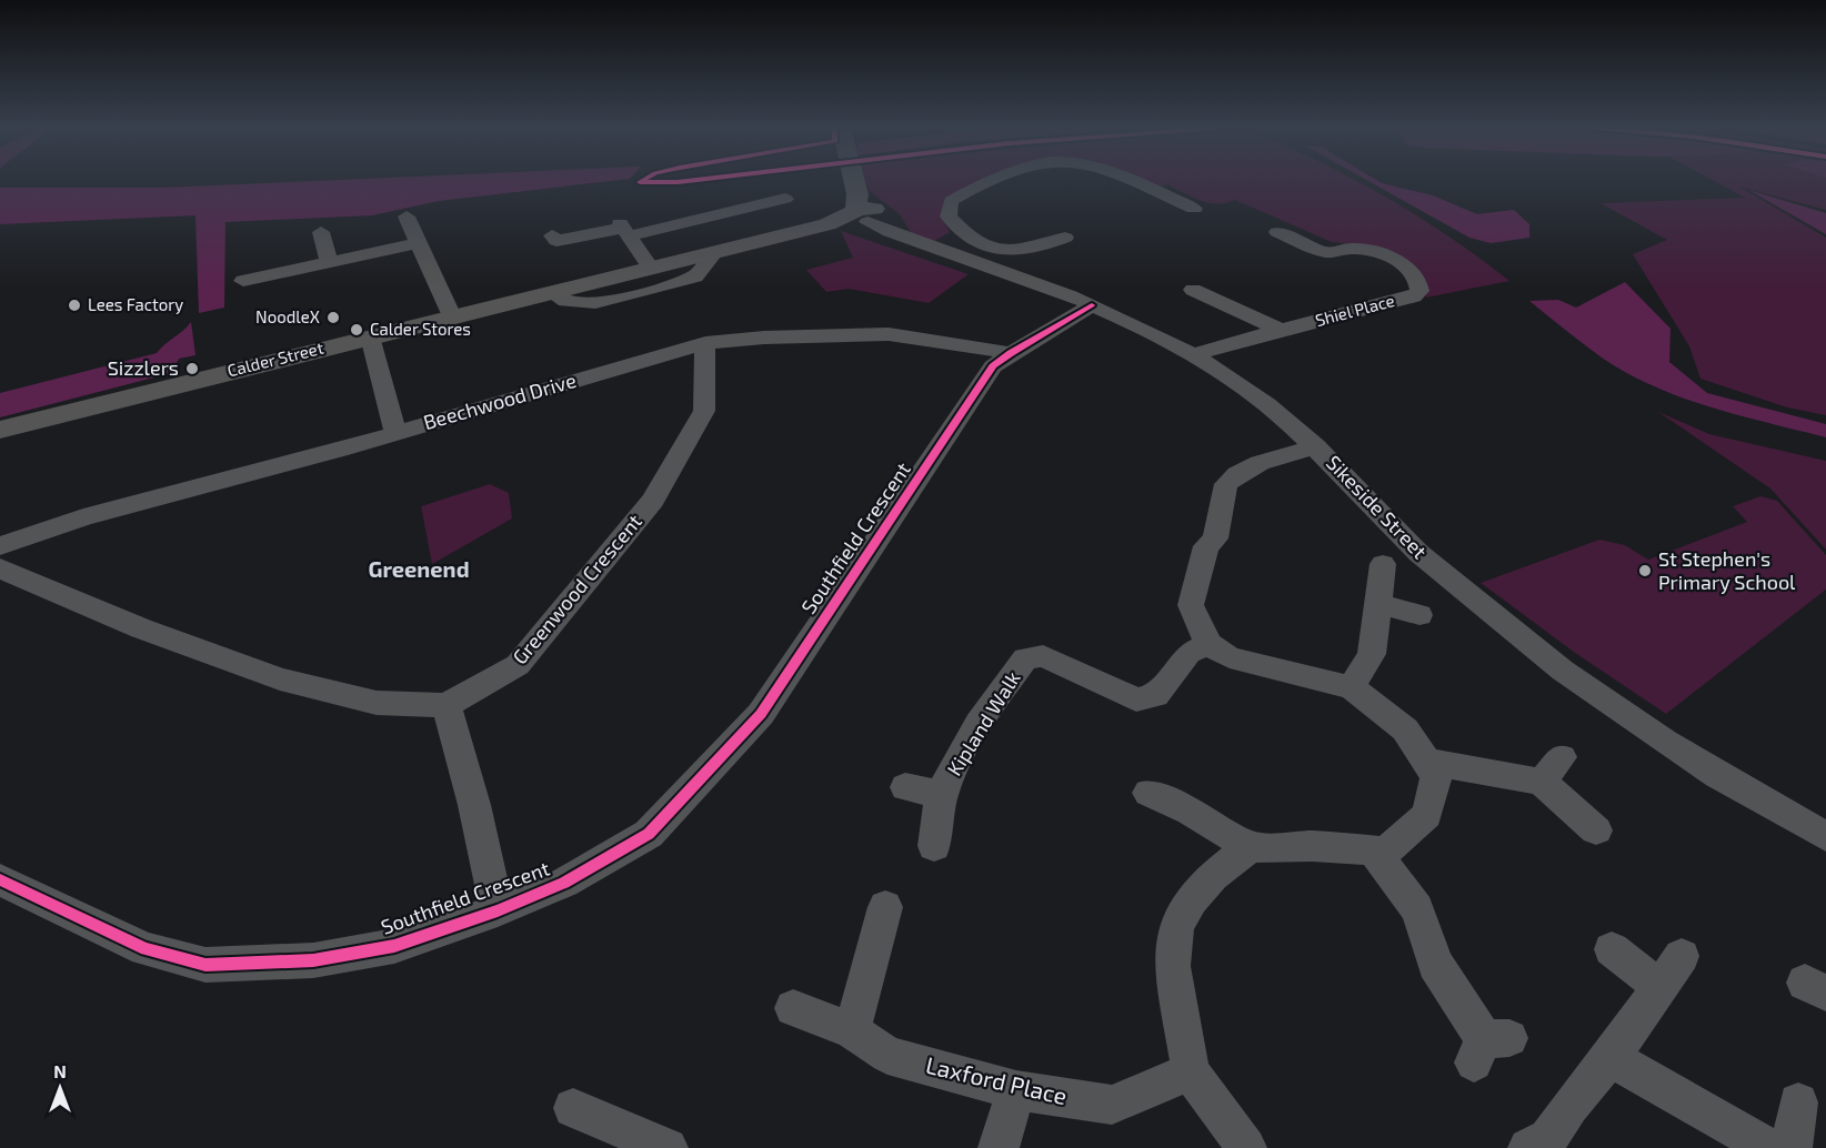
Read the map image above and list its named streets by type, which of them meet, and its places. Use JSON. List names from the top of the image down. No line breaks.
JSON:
{"streets":{"main road":["Calder Street"],"street":["Shiel Place","Beechwood Drive","Sikeside Street","Southfield Crescent","Greenwood Crescent","Kipland Walk","Laxford Place"]},"crossings":[["Shiel Place","Sikeside Street"],["Calder Street","Sikeside Street"],["Beechwood Drive","Southfield Crescent"],["Beechwood Drive","Greenwood Crescent"],["Sikeside Street","Southfield Crescent"]],"districts":["Greenend"],"places":["Lees Factory","NoodleX","Calder Stores","Sizzlers","St Stephen's Primary School"],"north":"top"}
